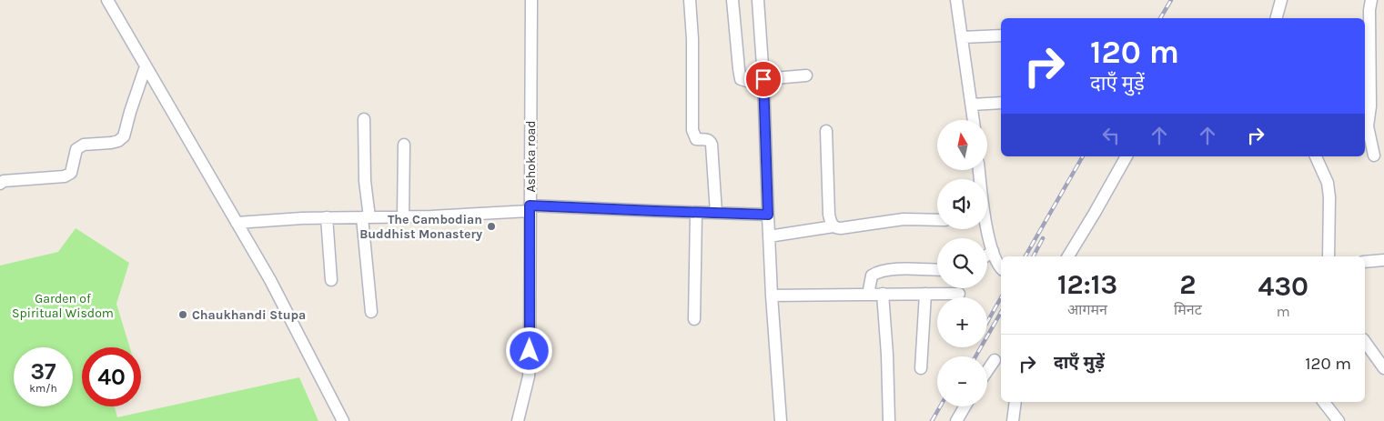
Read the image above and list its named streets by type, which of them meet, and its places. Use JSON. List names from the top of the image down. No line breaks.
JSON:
{"streets":{"street":["Ashoka road"]},"parks":["Garden of Spiritual Wisdom"],"places":["The Cambodian Buddhist Monastery","Chaukhandi Stupa"],"north":"top","page":{"turn":["120 m","दाएँ मुड़ें"],"map_buttons":["+","−"],"eta":["12:13","आगमन","2","मिनट","430","m"],"list":[{"name":"दाएँ मुड़ें","value":"120 m"}],"speed":"37 km/h","limit":"40"}}
